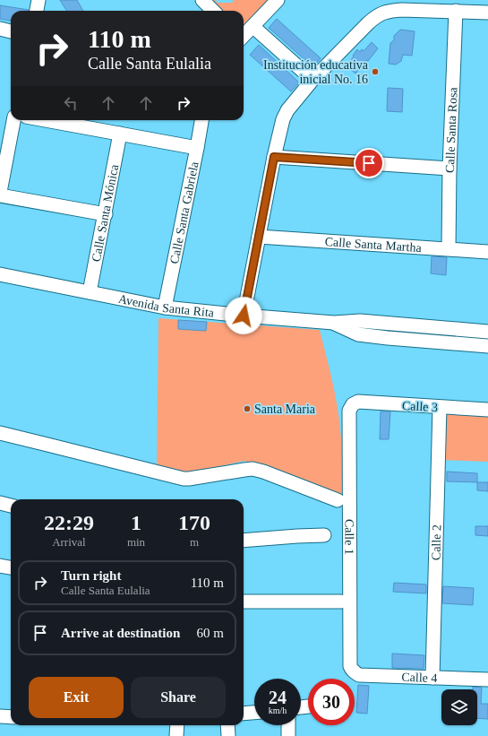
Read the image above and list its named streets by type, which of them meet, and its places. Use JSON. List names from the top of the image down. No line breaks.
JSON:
{"streets":{"street":["Calle Santa Rosa","Calle Santa Gabriela","Calle Santa Mónica","Calle Santa Martha","Avenida Santa Rita","Calle 3","Calle 1","Calle 2","Calle 4"]},"crossings":[["Calle Santa Rosa","Calle Santa Martha"],["Calle Santa Gabriela","Avenida Santa Rita"],["Calle Santa Mónica","Avenida Santa Rita"],["Calle 3","Calle 1"],["Calle 3","Calle 2"],["Calle 1","Calle 4"],["Calle 2","Calle 4"]],"places":["Institución educativa inicial No. 16","Santa Maria"],"page":{"turn":["110 m","Calle Santa Eulalia"],"eta":["22:29","Arrival","1","min","170","m"],"list":[{"name":"Turn right","note":"Calle Santa Eulalia","value":"110 m"},{"name":"Arrive at destination","value":"60 m"}],"buttons":["Exit","Share"],"speed":"24 km/h","limit":"30"}}
